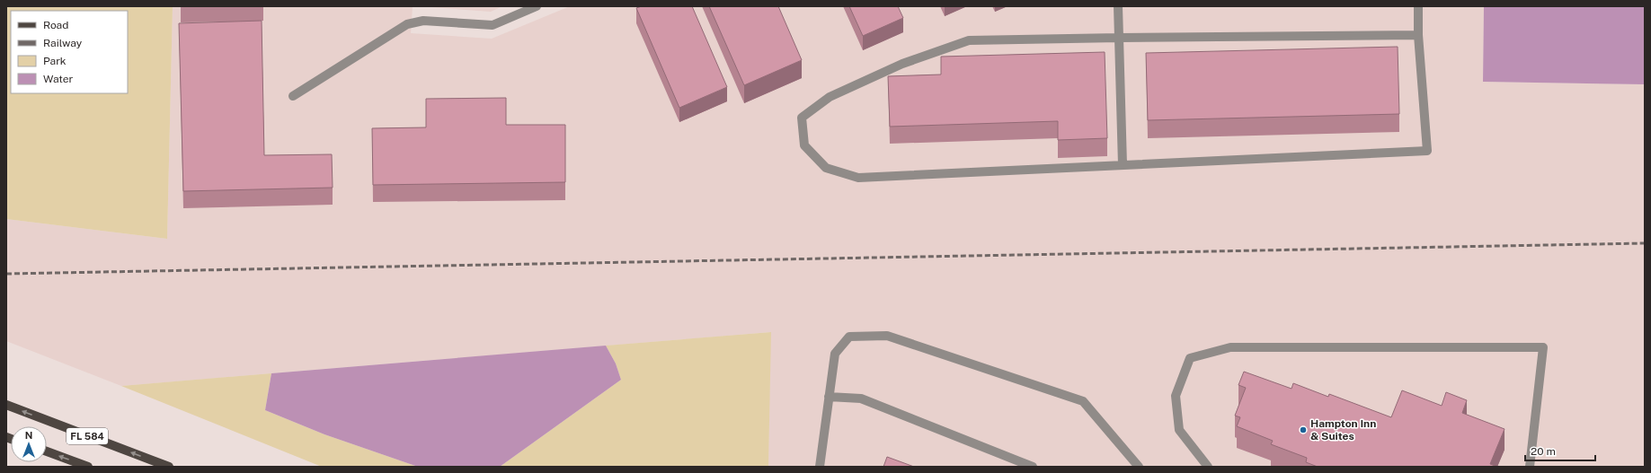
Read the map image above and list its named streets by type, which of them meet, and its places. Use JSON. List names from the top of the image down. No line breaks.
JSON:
{"streets":{"main road":["FL 584"]},"places":["Hampton Inn & Suites"],"legend":["Road","Railway","Park","Water"],"scale_bar":"20 m","north":"top"}
